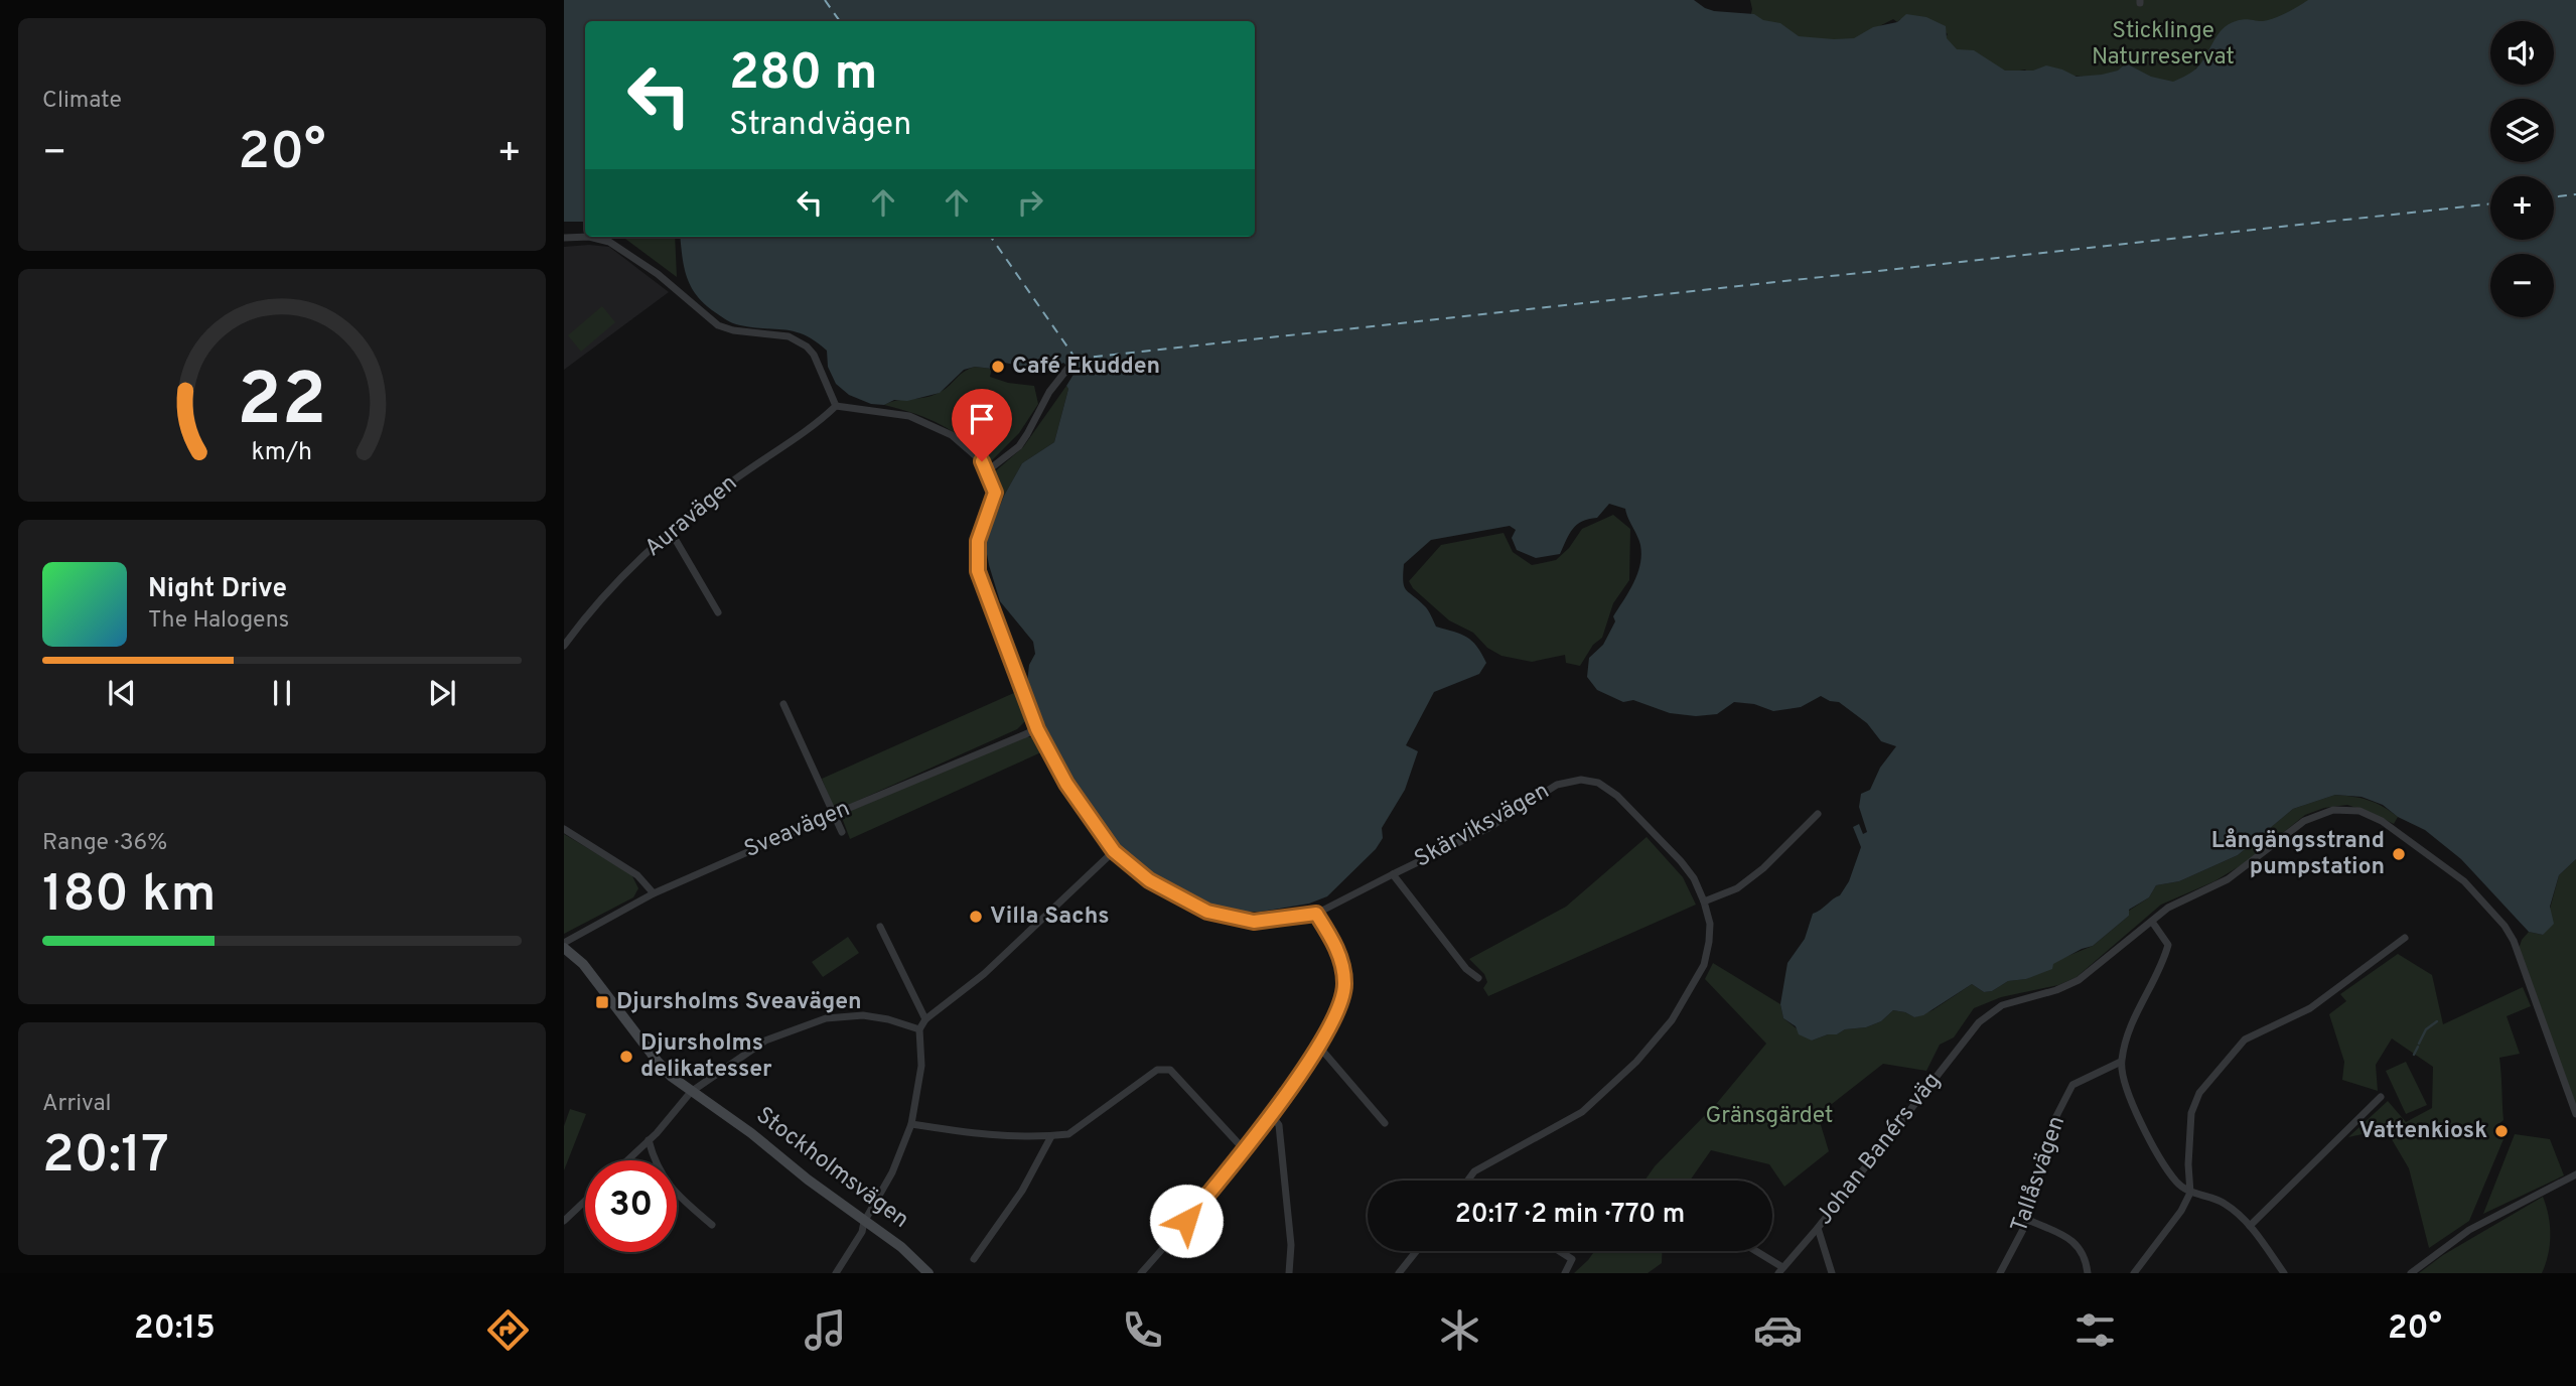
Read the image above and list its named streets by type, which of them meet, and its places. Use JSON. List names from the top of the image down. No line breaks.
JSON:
{"streets":{"street":["Auravägen","Skärviksvägen","Sveavägen","Johan Banérs väg","Stockholmsvägen","Tallåsvägen"]},"crossings":[["Skärviksvägen","Sveavägen"],["Sveavägen","Stockholmsvägen"]],"parks":["Sticklinge Naturreservat","Gränsgärdet"],"places":{"other":["Café Ekudden","Långängsstrand pumpstation","Villa Sachs","Djursholms delikatesser","Vattenkiosk"],"transit":["Djursholms Sveavägen"]},"page":{"tile":["Climate",["Range · 36%","180 km"],["Arrival","20:17"]],"map_buttons":["+","−"],"turn":["280 m","Strandvägen"],"heat":["−","20°","+"],"song":["Night Drive","The Halogens"],"limit":"30","trip":"20:17 · 2 min · 770 m","tabs":["20:15","20°"],"gauge":["22","km/h"]}}
